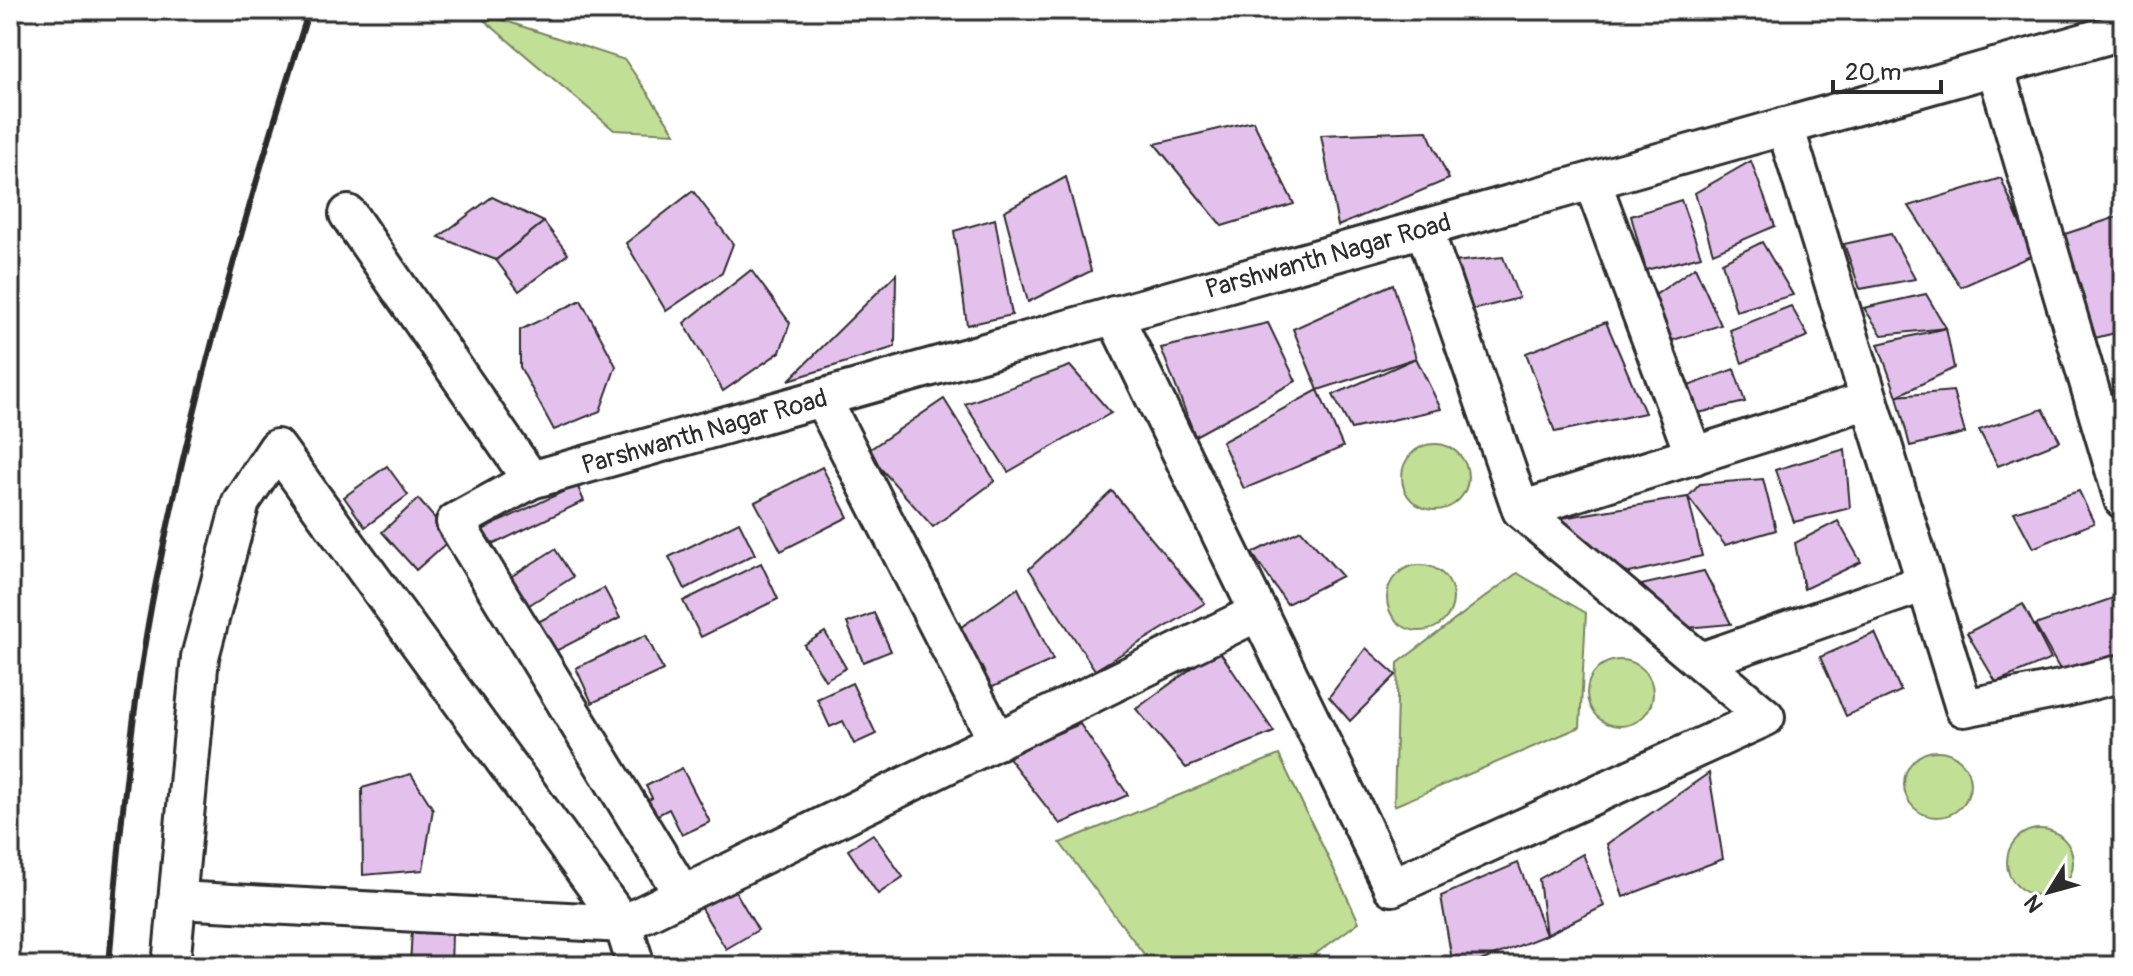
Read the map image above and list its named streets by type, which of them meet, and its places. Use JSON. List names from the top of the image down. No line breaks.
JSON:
{"streets":{"street":["Parshwanth Nagar Road"]},"scale_bar":"20 m","north":"bottom left"}
